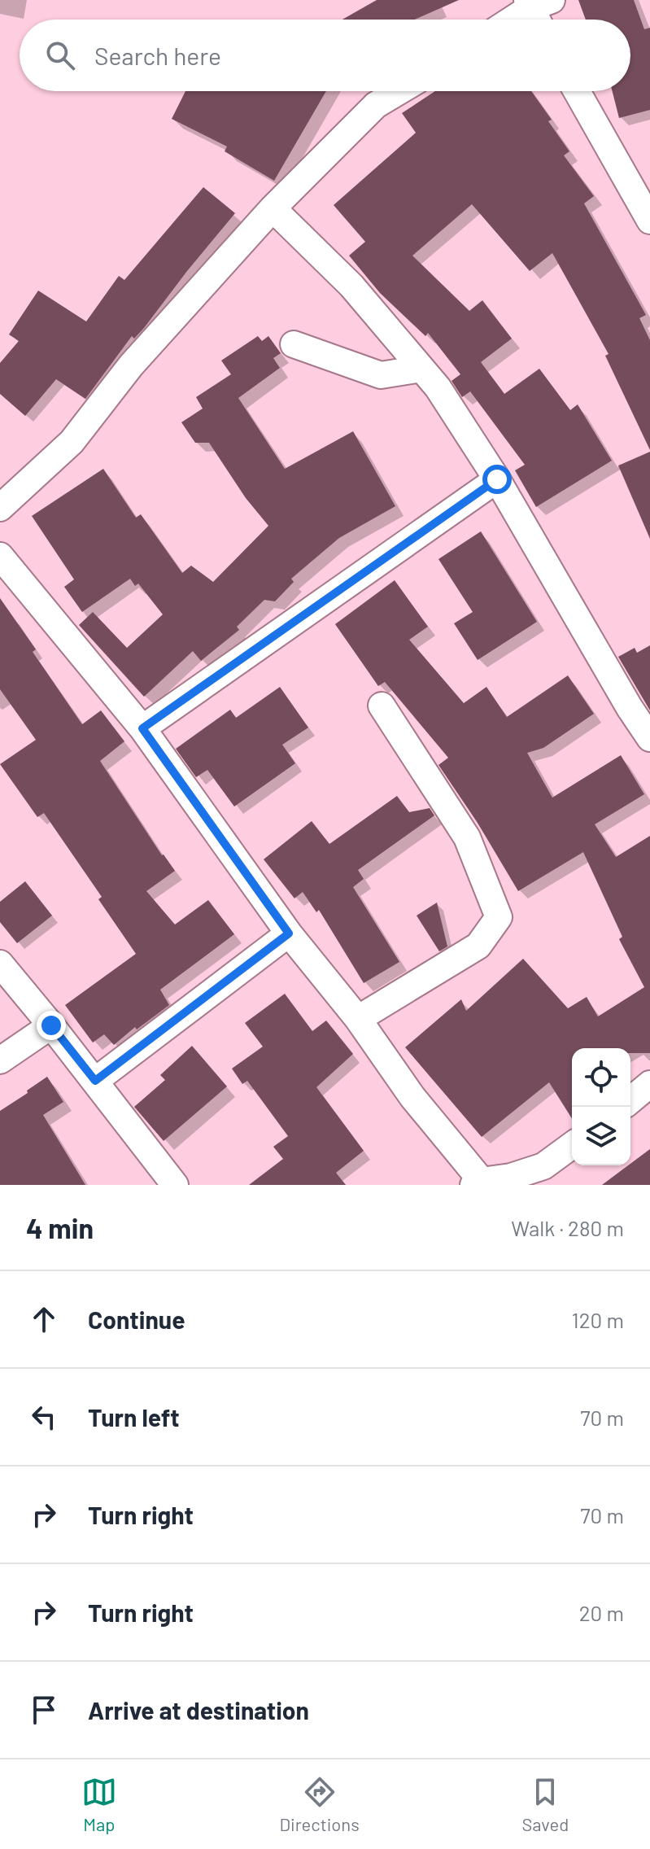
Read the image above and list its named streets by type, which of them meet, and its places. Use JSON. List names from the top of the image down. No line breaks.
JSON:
{"page":{"search":"Search here","heading":["4 min","Walk · 280 m"],"list":[["Continue","120 m"],["Turn left","70 m"],["Turn right","70 m"],["Turn right","20 m"],"Arrive at destination"],"nav":["Map","Directions","Saved"]}}
